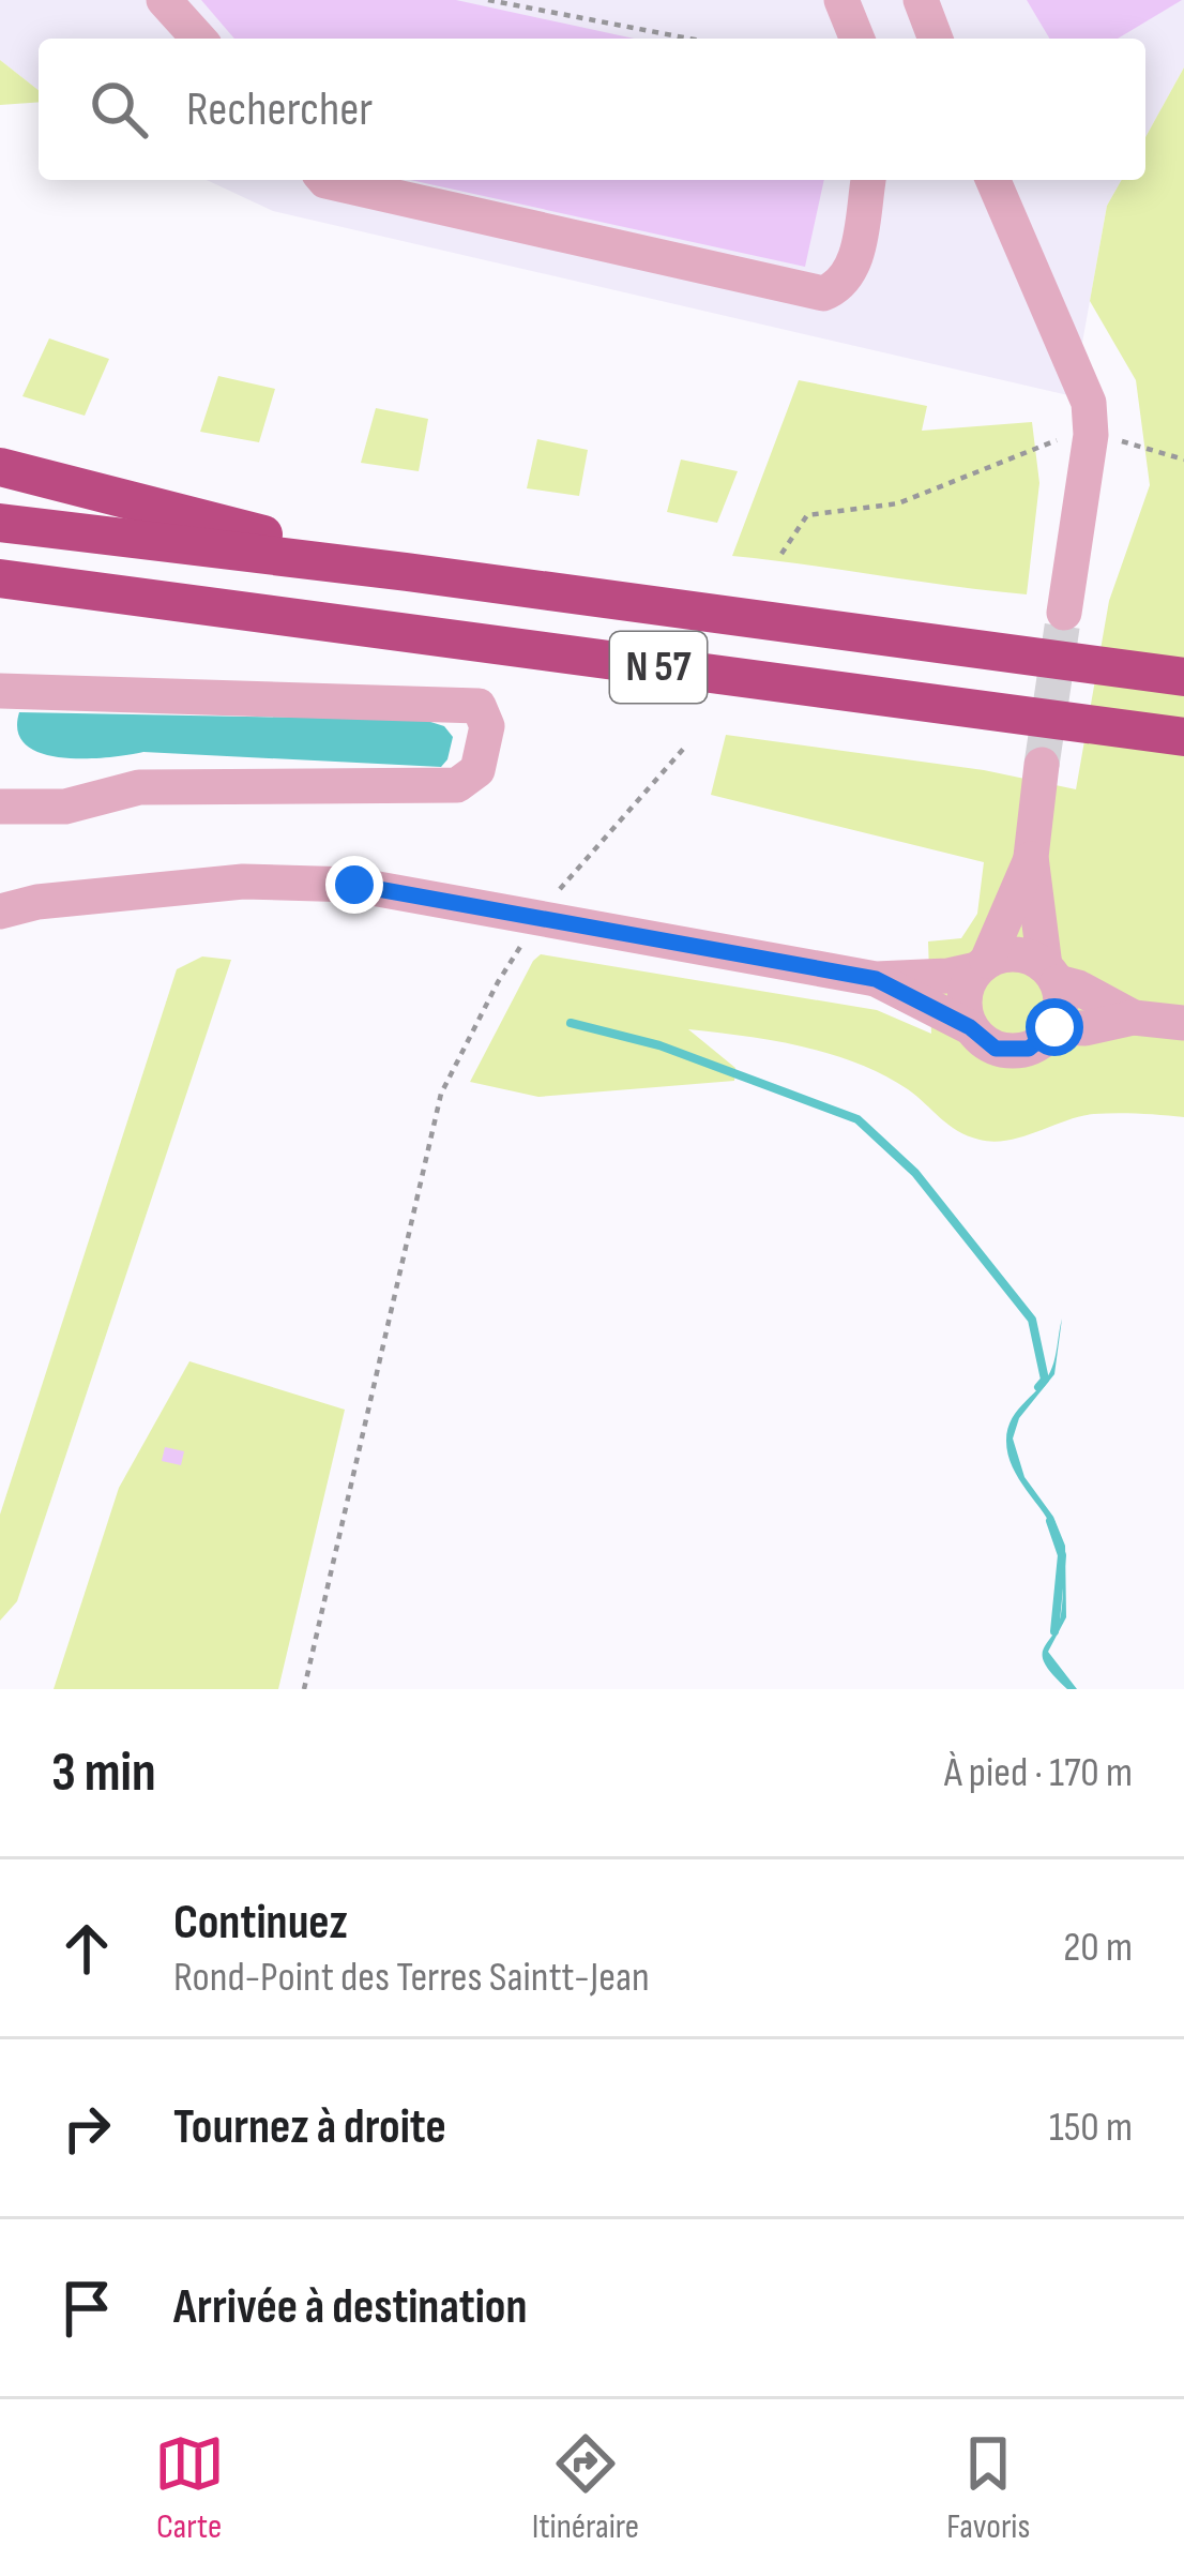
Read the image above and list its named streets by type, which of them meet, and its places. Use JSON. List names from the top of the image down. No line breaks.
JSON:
{"streets":{"highway":["N 57"]},"page":{"search":"Rechercher","heading":["3 min","À pied · 170 m"],"list":[["Continuez","Rond-Point des Terres Saintt-Jean","20 m"],["Tournez à droite","150 m"],"Arrivée à destination"],"nav":["Carte","Itinéraire","Favoris"]}}
